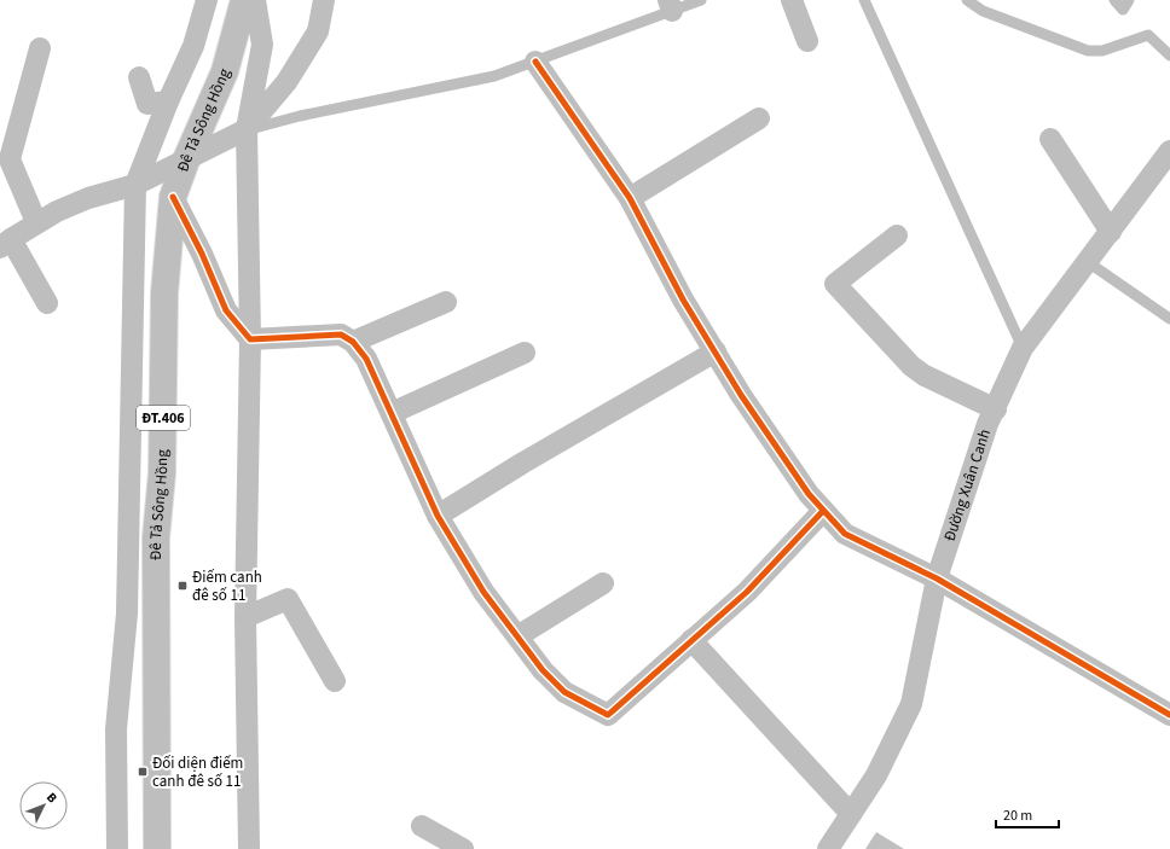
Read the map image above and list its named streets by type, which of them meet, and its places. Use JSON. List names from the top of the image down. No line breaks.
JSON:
{"streets":{"main road":["Đê Tả Sông Hồng","ĐT.406"],"street":["Đường Xuân Canh"]},"places":{"transit":["Điếm canh đê số 11","Đối diện điếm canh đê số 11"]},"scale_bar":"20 m","north":"top right"}
